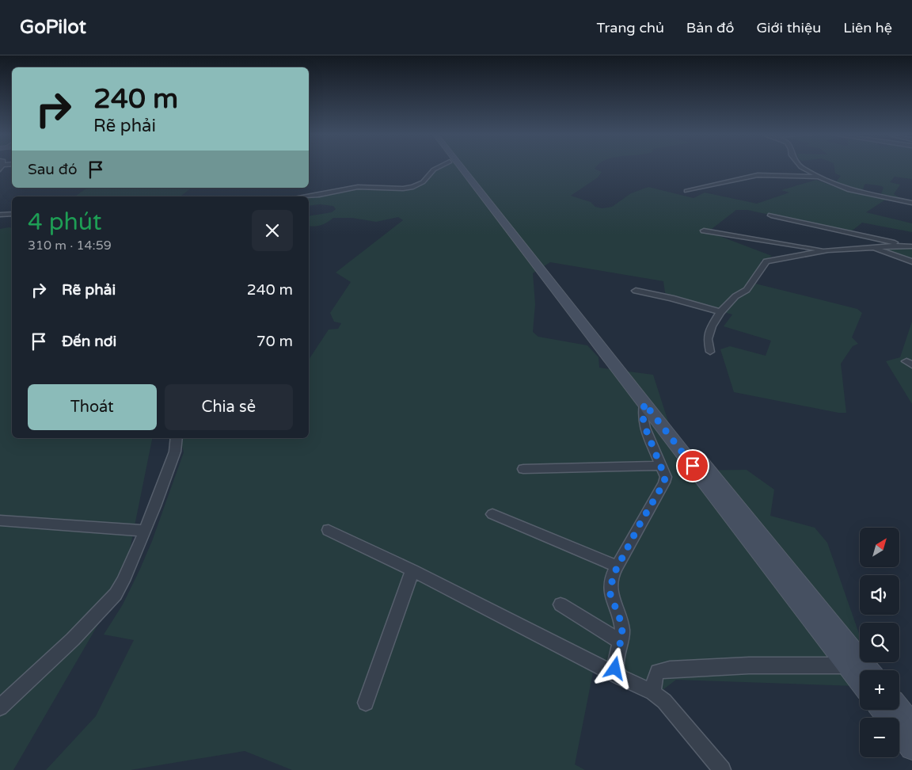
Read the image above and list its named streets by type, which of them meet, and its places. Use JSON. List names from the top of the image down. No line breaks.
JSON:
{"north":"top right","page":{"header":"GoPilot","nav":["Trang chủ","Bản đồ","Giới thiệu","Liên hệ"],"turn":["240 m","Rẽ phải"],"then":"Sau đó","heading":["4 phút","310 m · 14:59"],"list":[{"name":"Rẽ phải","value":"240 m"},{"name":"Đến nơi","value":"70 m"}],"buttons":["Thoát","Chia sẻ"],"map_buttons":["+","−"]}}
